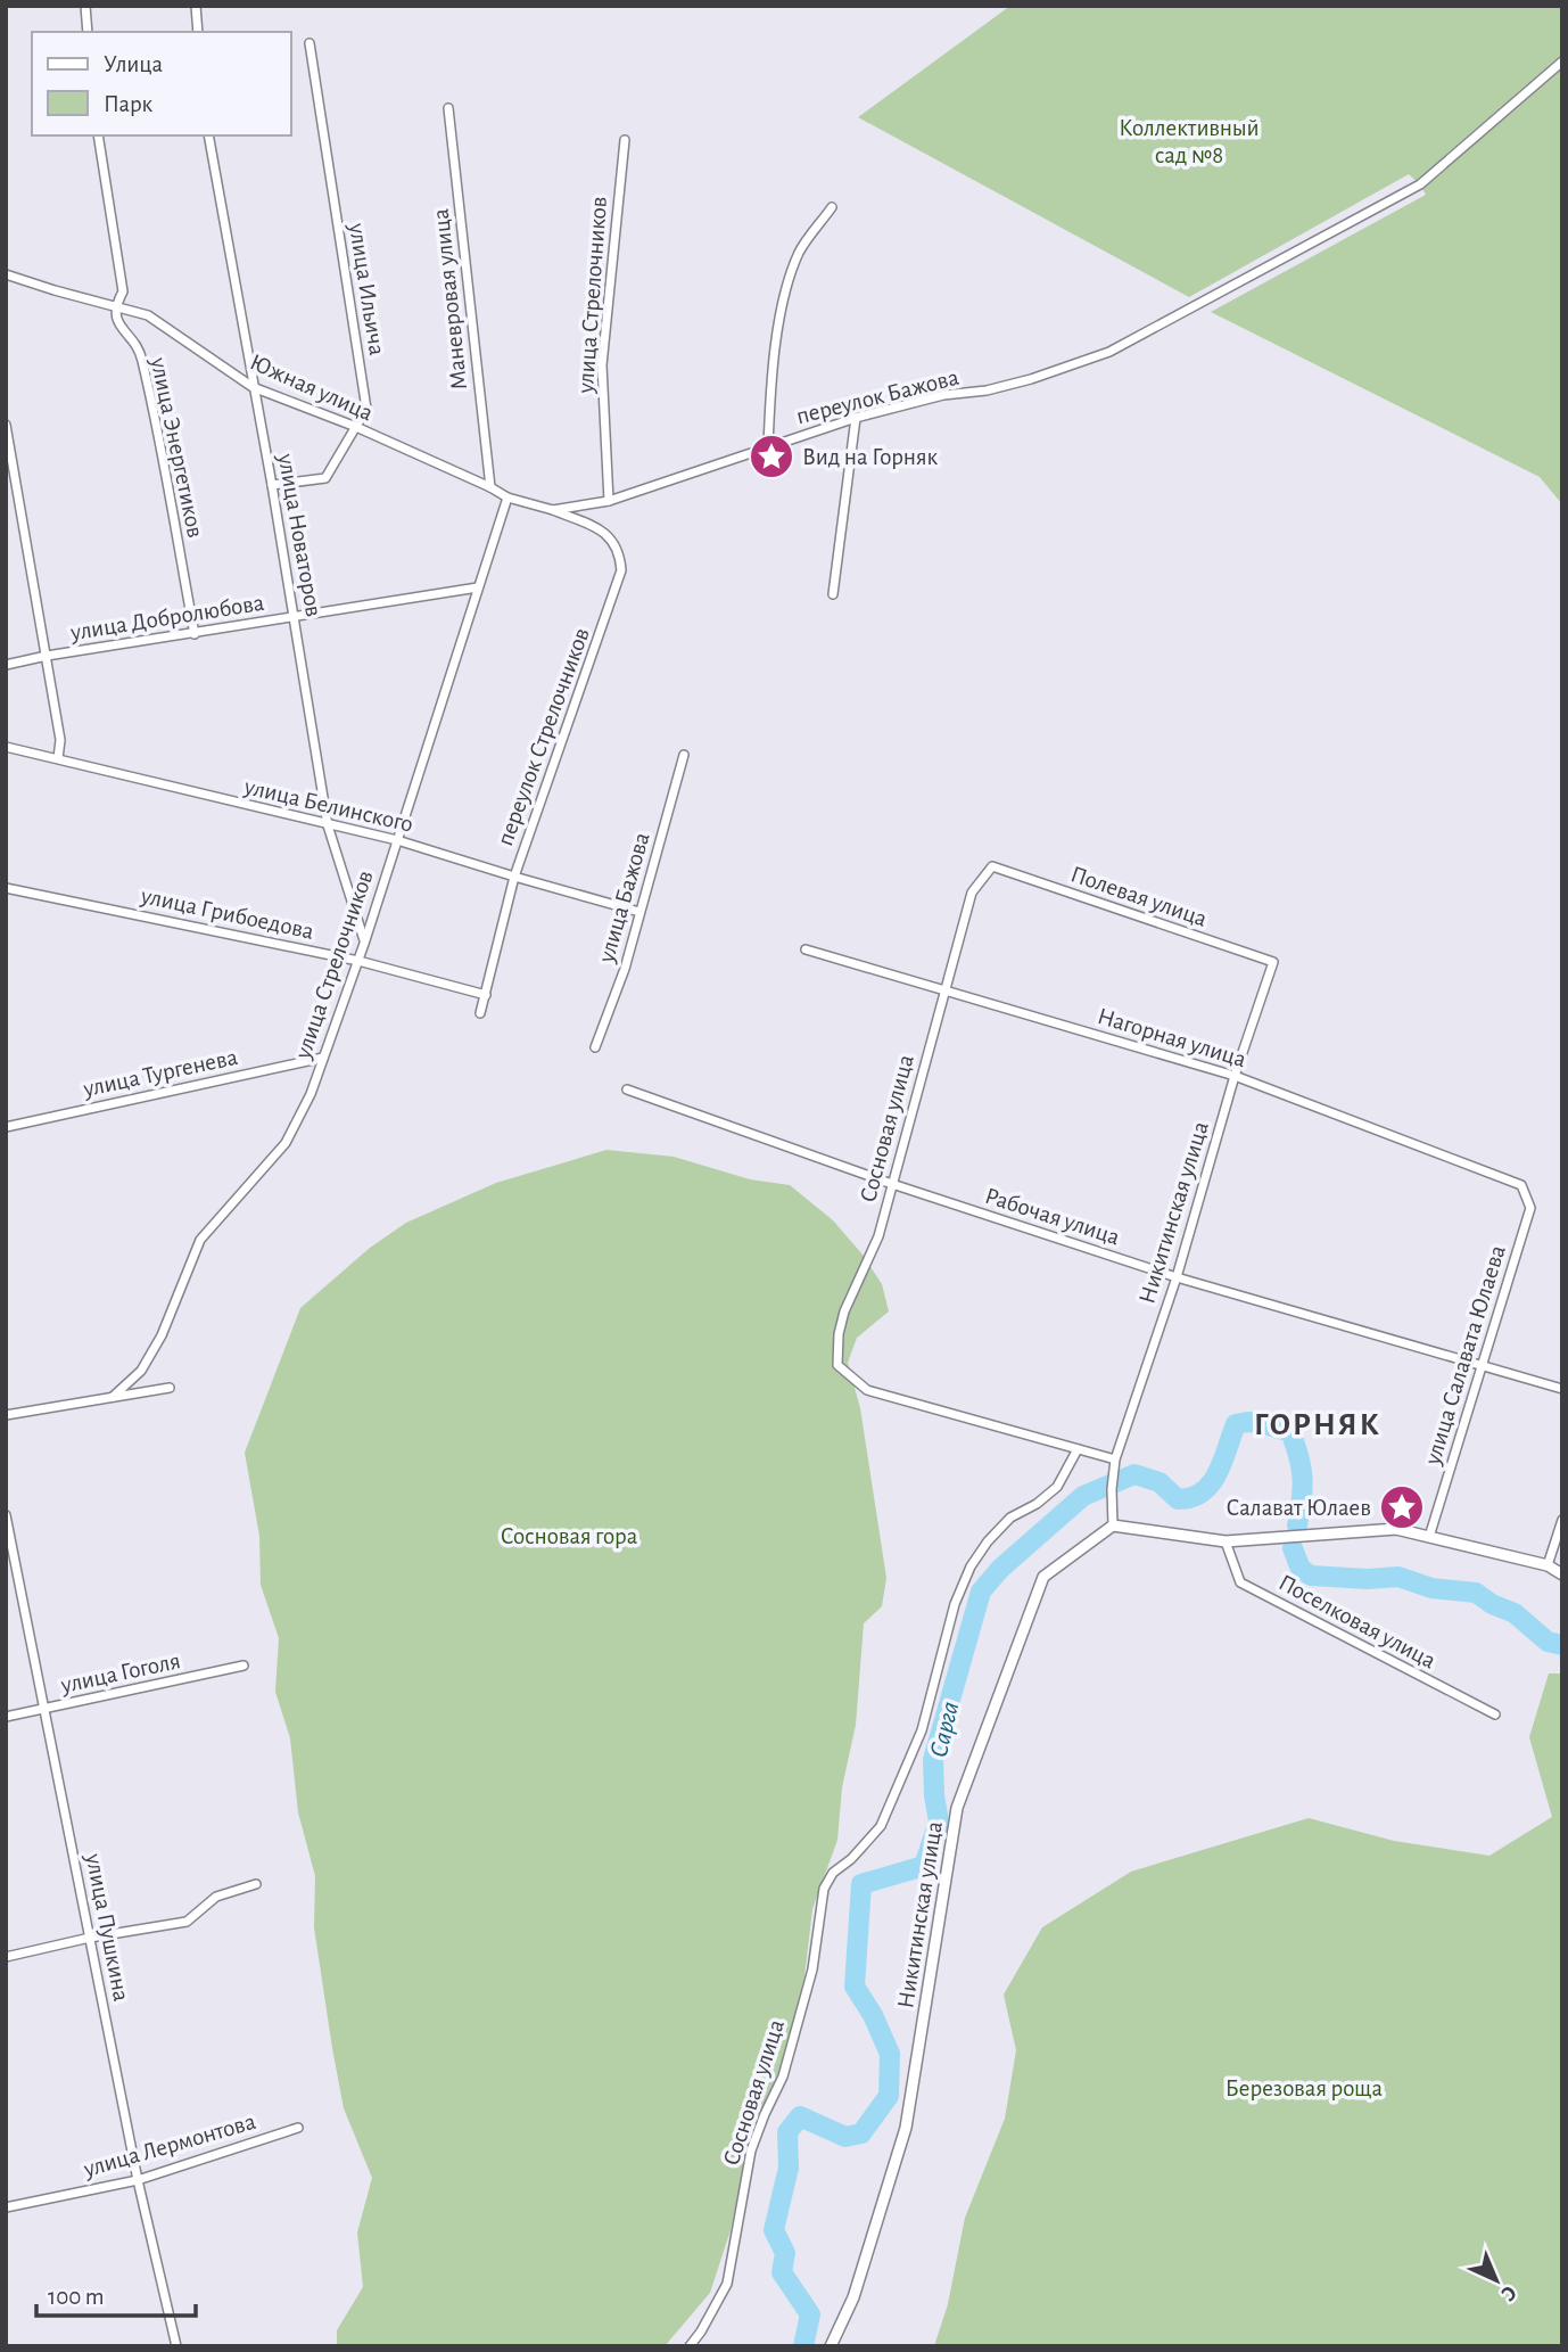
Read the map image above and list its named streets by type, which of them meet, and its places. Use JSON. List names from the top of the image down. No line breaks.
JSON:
{"streets":{"street":["улица Ильича","улица Стрелочников","Маневровая улица","Южная улица","переулок Бажова","улица Энергетиков","улица Новаторов","улица Добролюбова","переулок Стрелочников","улица Белинского","Полевая улица","улица Бажова","улица Грибоедова","Нагорная улица","улица Тургенева","Сосновая улица","Никитинская улица","Рабочая улица","улица Салавата Юлаева","Поселковая улица","улица Гоголя","улица Пушкина","улица Лермонтова"]},"crossings":[["улица Ильича","Южная улица"],["улица Ильича","улица Новаторов"],["улица Стрелочников","Южная улица"],["улица Стрелочников","улица Новаторов"],["улица Стрелочников","улица Добролюбова"],["улица Стрелочников","улица Белинского"],["улица Стрелочников","улица Грибоедова"],["улица Стрелочников","улица Тургенева"],["Маневровая улица","Южная улица"],["Южная улица","переулок Бажова"],["Южная улица","улица Энергетиков"],["Южная улица","улица Новаторов"],["Южная улица","переулок Стрелочников"],["улица Энергетиков","улица Добролюбова"],["улица Новаторов","улица Добролюбова"],["улица Новаторов","улица Белинского"],["переулок Стрелочников","улица Белинского"],["переулок Стрелочников","улица Грибоедова"],["улица Белинского","улица Бажова"],["Полевая улица","Сосновая улица"],["Полевая улица","Никитинская улица"],["Нагорная улица","Сосновая улица"],["Нагорная улица","Никитинская улица"],["Нагорная улица","улица Салавата Юлаева"],["Сосновая улица","Никитинская улица"],["Сосновая улица","Рабочая улица"],["Никитинская улица","Рабочая улица"],["Рабочая улица","улица Салавата Юлаева"],["улица Гоголя","улица Пушкина"],["улица Пушкина","улица Лермонтова"]],"districts":["ГОРНЯК"],"water":["Сарга"],"parks":["Коллективный сад №8","Сосновая гора","Березовая роща"],"places":{"place":["Вид на Горняк","Салават Юлаев"]},"legend":["Улица","Парк"],"scale_bar":"100 m","north":"bottom right"}
